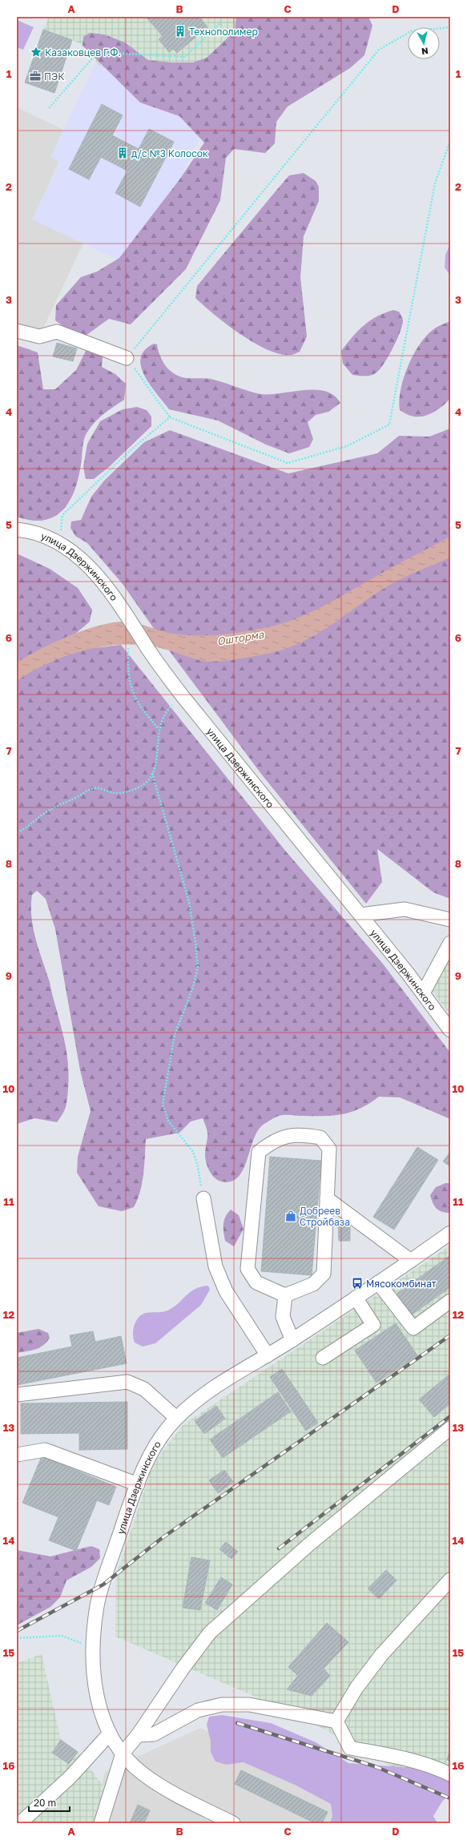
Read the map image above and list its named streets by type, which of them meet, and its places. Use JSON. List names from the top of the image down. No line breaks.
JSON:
{"streets":{"street":["улица Дзержинского"]},"water":["Ошторма"],"places":{"building":["Технополимер","д/с №3 Колосок"],"place":["Казаковцев Г.Ф."],"office":["ПЭК"],"shop":["Добреев Стройбаза"],"bus stop":["Мясокомбинат"]},"scale_bar":"20 m","north":"bottom","grid":{"columns":["A","B","C","D"],"rows":["1","2","3","4","5","6","7","8","9","10","11","12","13","14","15","16"]}}
